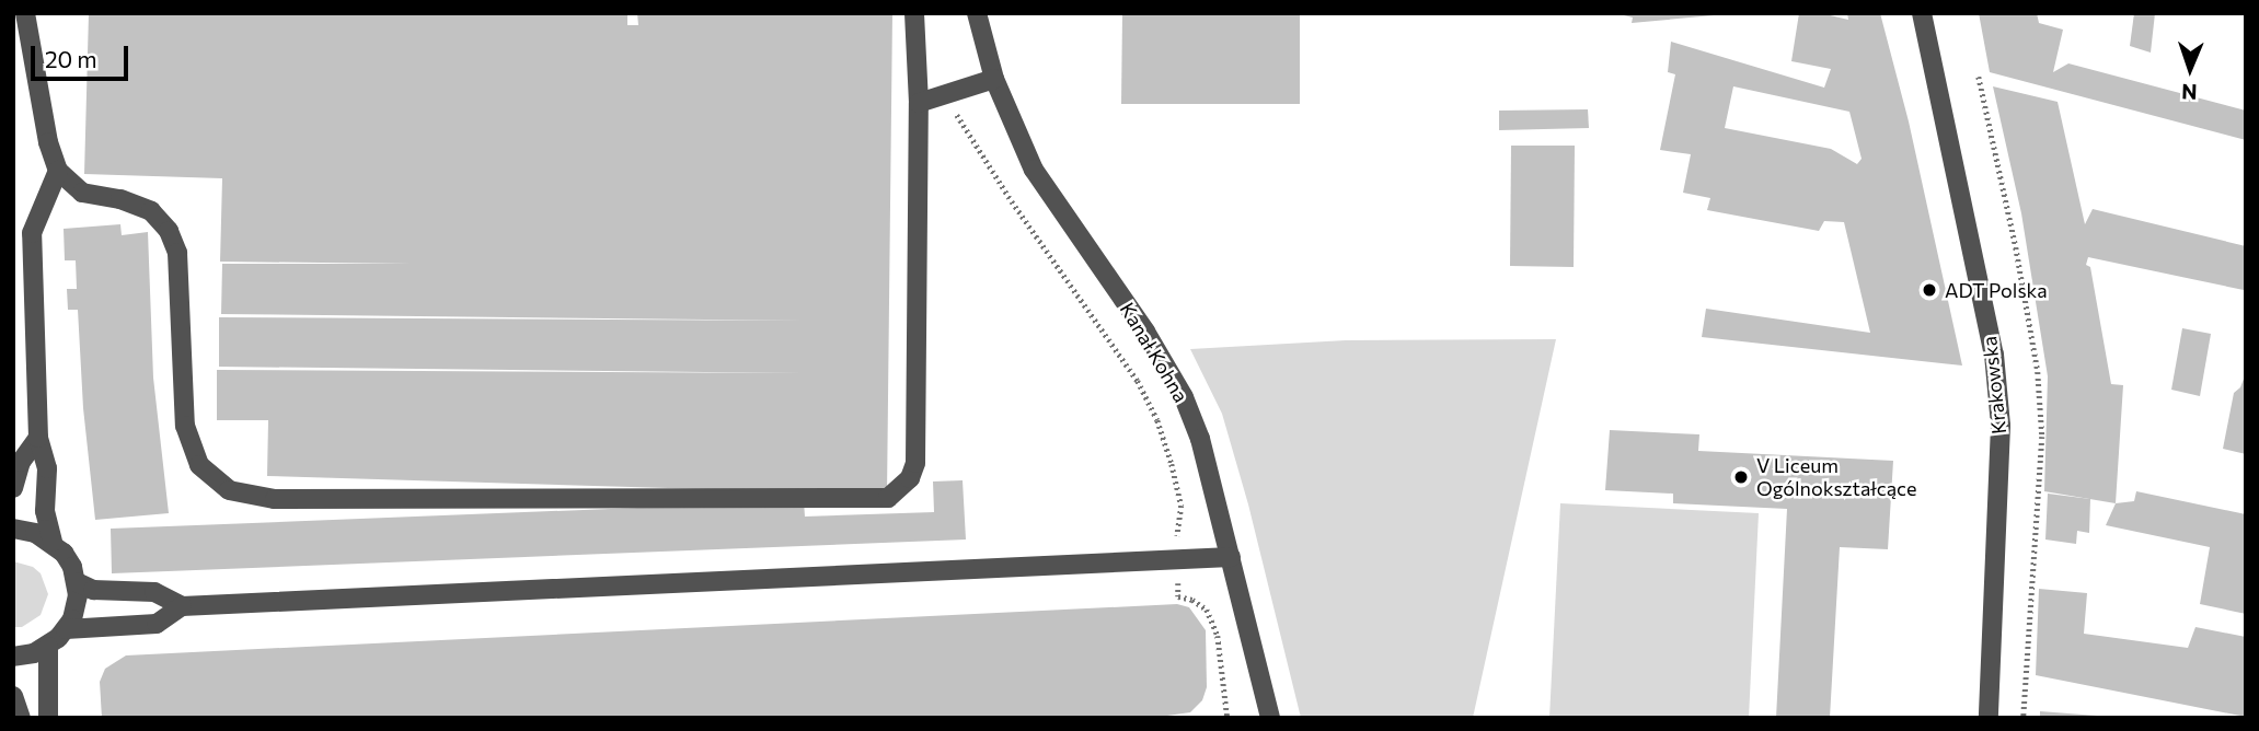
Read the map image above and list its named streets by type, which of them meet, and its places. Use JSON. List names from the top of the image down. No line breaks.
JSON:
{"streets":{"street":["Kanał Kohna","Krakowska"]},"places":["ADT Polska","V Liceum Ogólnokształcące"],"scale_bar":"20 m","north":"bottom"}
